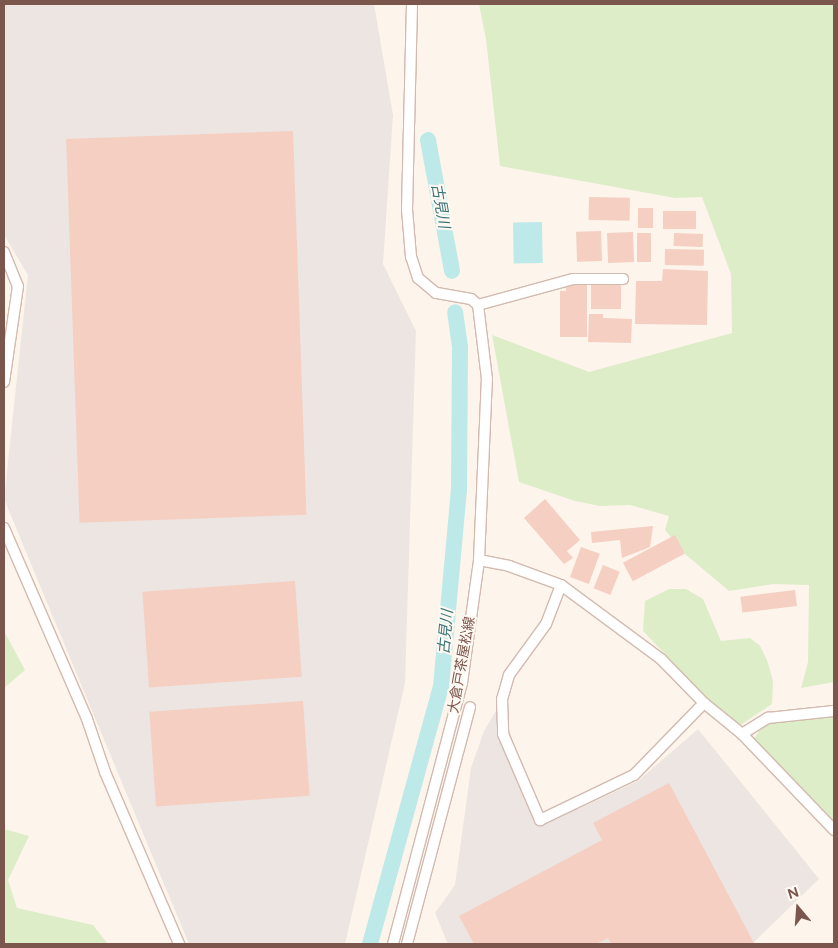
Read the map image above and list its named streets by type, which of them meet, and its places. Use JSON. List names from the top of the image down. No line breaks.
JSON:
{"streets":{"street":["大倉戸茶屋松線"]},"water":["古見川"],"north":"top"}
